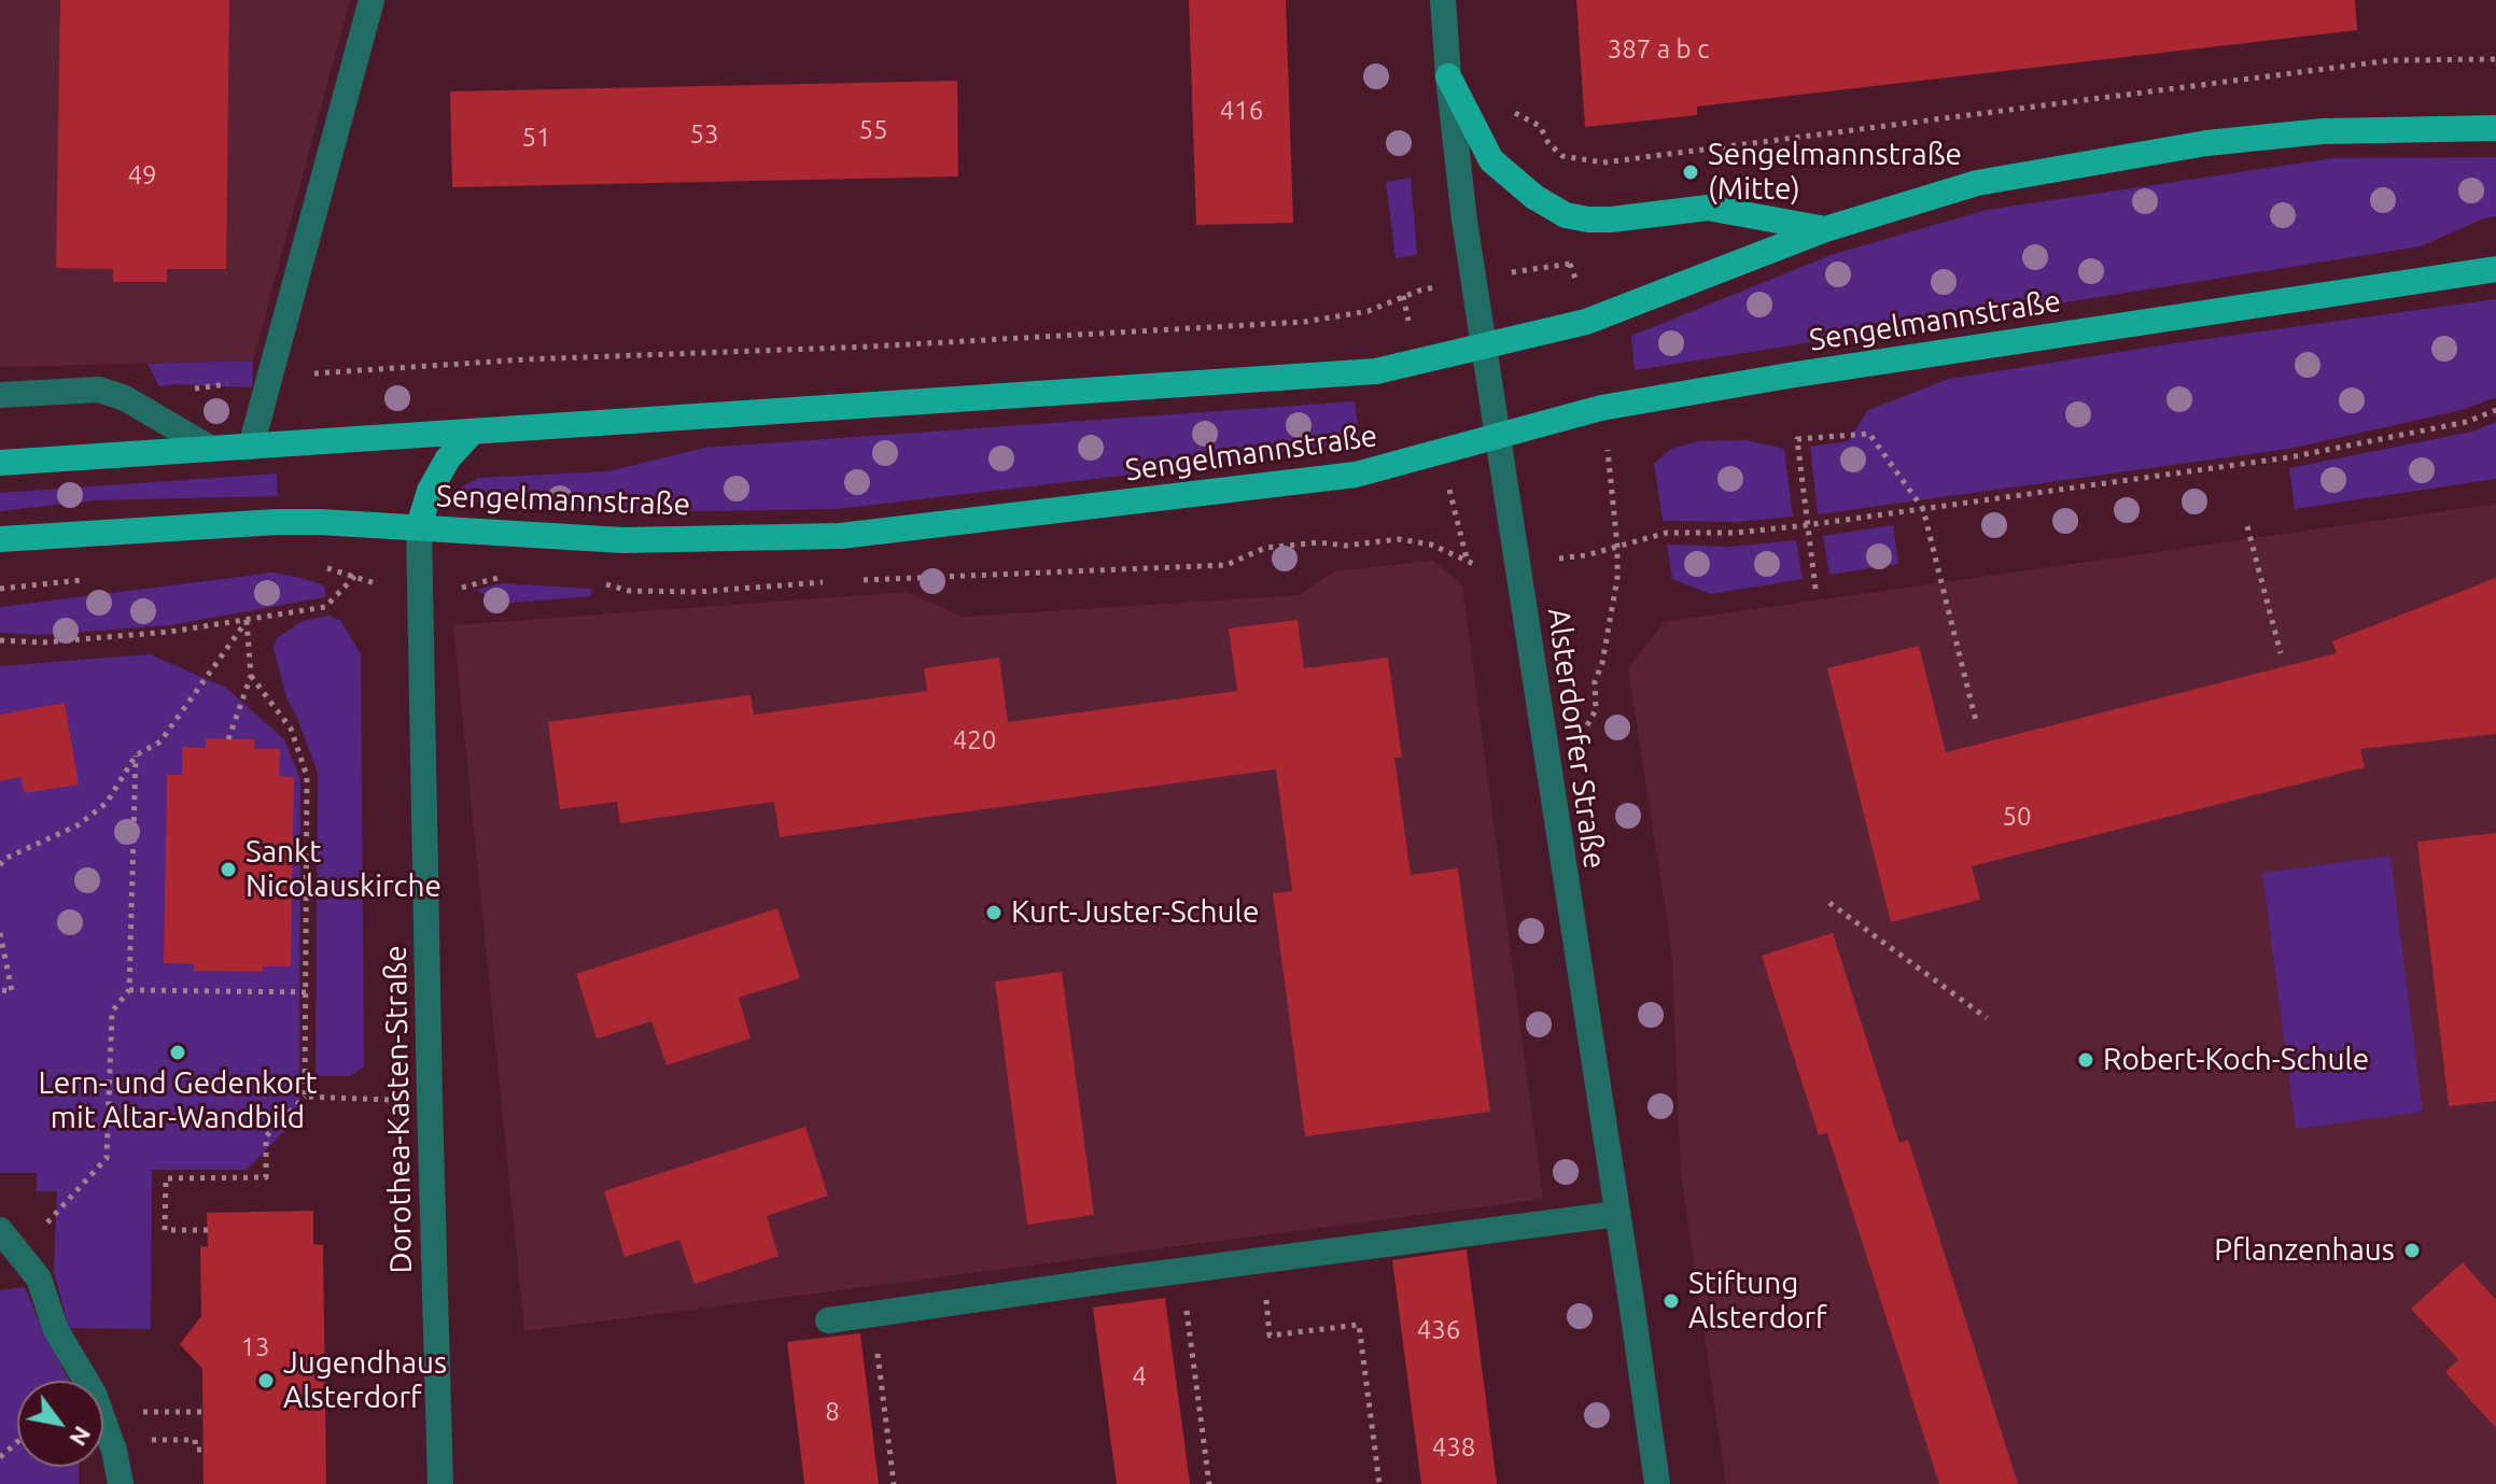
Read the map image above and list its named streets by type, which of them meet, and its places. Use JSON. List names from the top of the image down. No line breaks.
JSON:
{"streets":{"main road":["Sengelmannstraße"],"street":["Alsterdorfer Straße","Dorothea-Kasten-Straße"]},"crossings":[["Sengelmannstraße","Alsterdorfer Straße"],["Sengelmannstraße","Dorothea-Kasten-Straße"]],"places":["Sengelmannstraße (Mitte)","Sankt Nicolauskirche","Kurt-Juster-Schule","Lern- und Gedenkort mit Altar-Wandbild","Robert-Koch-Schule","Pflanzenhaus","Stiftung Alsterdorf","Jugendhaus Alsterdorf"],"house_numbers":["387 a b c","416","55","53","51","49","420","50","436","13","4","8","438"],"north":"bottom right"}
